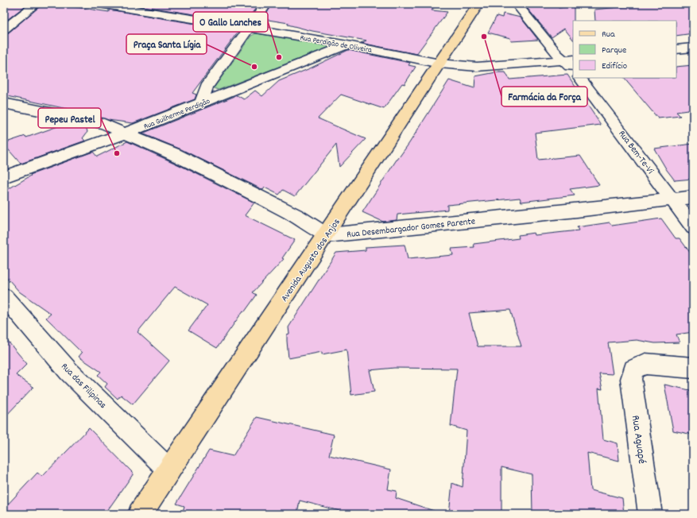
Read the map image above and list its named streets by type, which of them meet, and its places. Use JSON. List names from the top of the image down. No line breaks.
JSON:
{"streets":{"main road":["Avenida Augusto dos Anjos"],"street":["Rua Perdigão de Oliveira","Rua Guilherme Perdigão","Rua Bem-Te-Vi","Rua Desembargador Gomes Parente","Rua das Filipinas","Rua Aguapé"]},"crossings":[["Rua Perdigão de Oliveira","Rua Guilherme Perdigão"],["Rua Perdigão de Oliveira","Avenida Augusto dos Anjos"],["Rua Bem-Te-Vi","Rua Desembargador Gomes Parente"],["Rua Desembargador Gomes Parente","Avenida Augusto dos Anjos"],["Avenida Augusto dos Anjos","Rua das Filipinas"]],"places":["Farmácia da Força","O Gallo Lanches","Praça Santa Lígia","Pepeu Pastel"],"legend":["Rua","Parque","Edifício"]}
